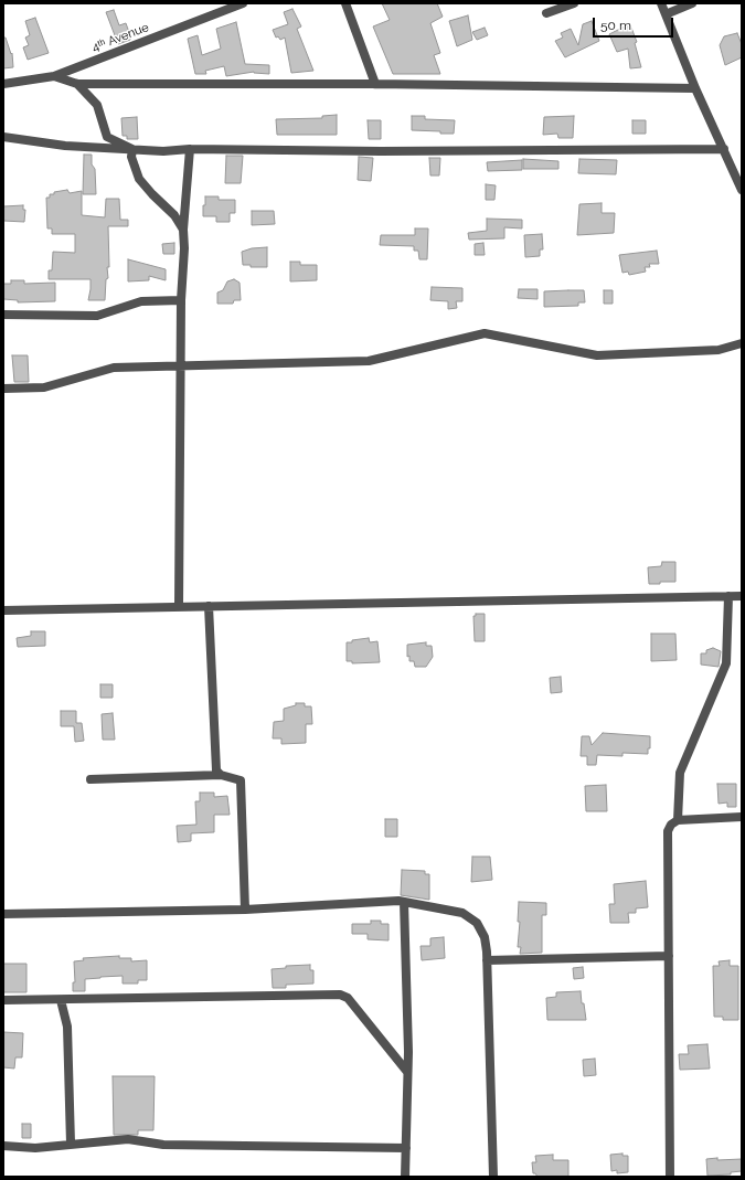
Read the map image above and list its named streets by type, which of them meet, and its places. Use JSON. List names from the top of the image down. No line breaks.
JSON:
{"streets":{"street":["4ᵗʰ Avenue"]},"scale_bar":"50 m"}
